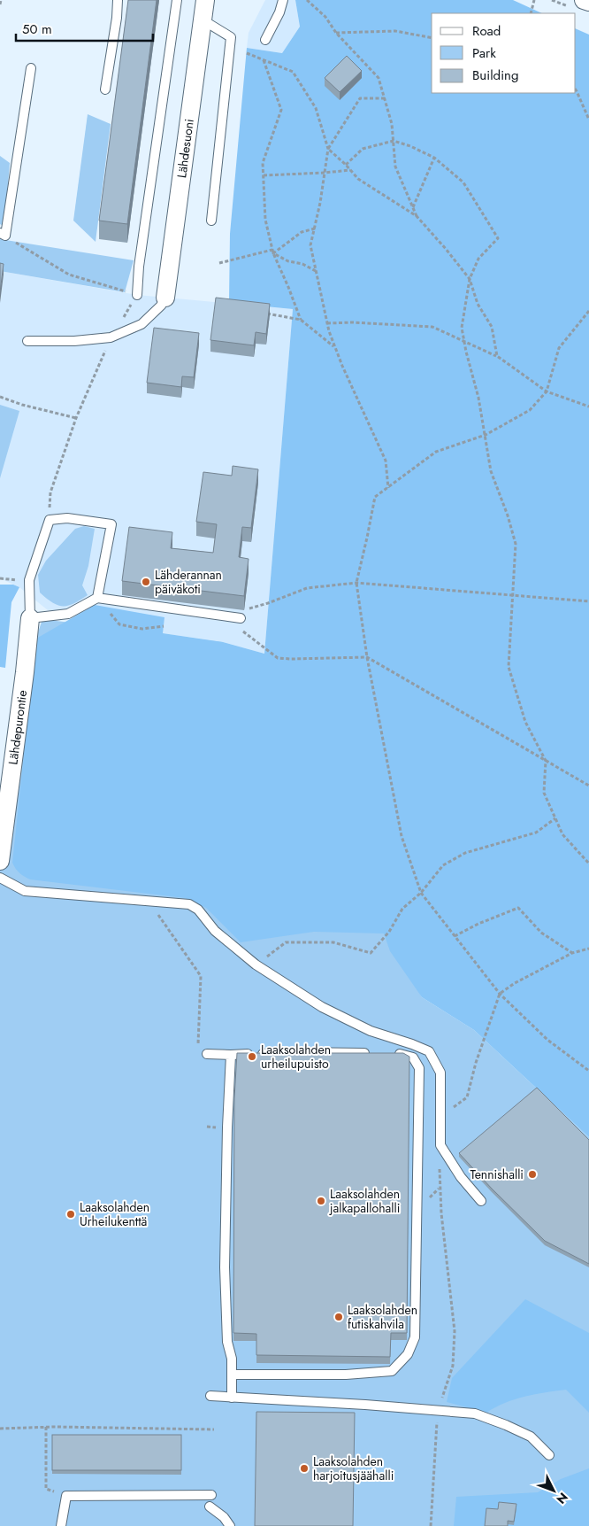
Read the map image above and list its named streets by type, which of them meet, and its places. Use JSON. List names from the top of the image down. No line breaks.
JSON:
{"streets":{"street":["Lähdesuoni","Lähdepurontie"]},"places":["Lähderannan päiväkoti","Laaksolahden urheilupuisto","Tennishalli","Laaksolahden jalkapallohalli","Laaksolahden Urheilukenttä","Laaksolahden futiskahvila","Laaksolahden harjoitusjäähalli"],"legend":["Road","Park","Building"],"scale_bar":"50 m","north":"bottom right"}
